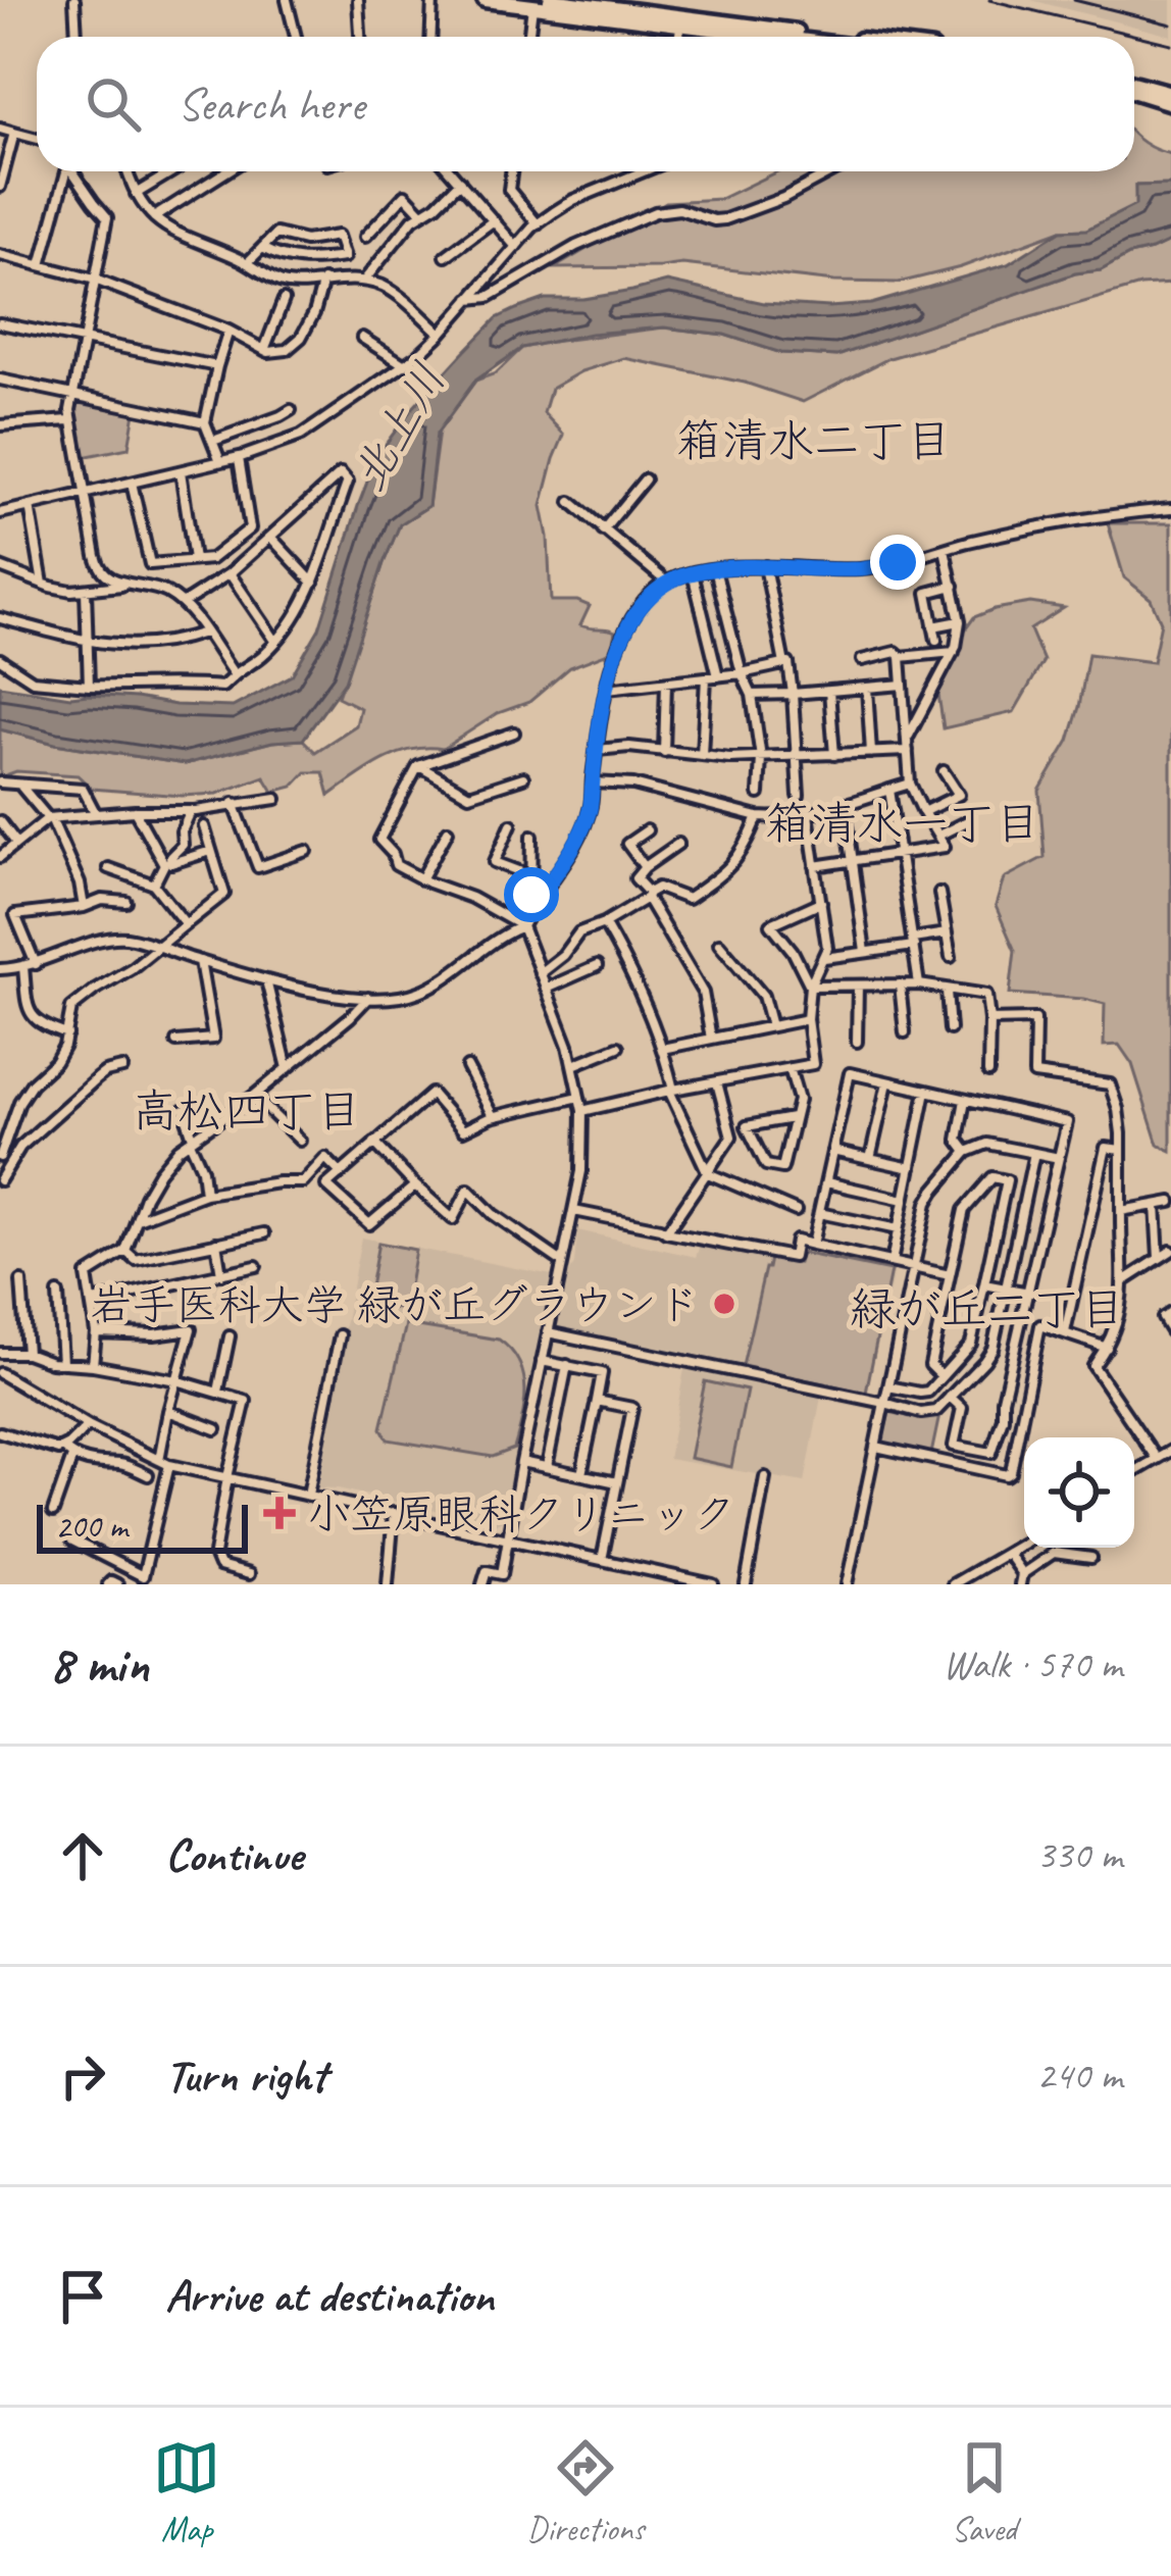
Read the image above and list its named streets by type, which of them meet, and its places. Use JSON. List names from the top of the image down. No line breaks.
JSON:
{"districts":["箱清水二丁目","箱清水一丁目","高松四丁目","緑が丘二丁目"],"water":["北上川"],"places":{"other":["岩手医科大学 緑が丘グラウンド"],"health":["小笠原眼科クリニック"]},"scale_bar":"200 m","page":{"search":"Search here","scale":"200 m","heading":["8 min","Walk · 570 m"],"list":[["Continue","330 m"],["Turn right","240 m"],"Arrive at destination"],"nav":["Map","Directions","Saved"]}}
